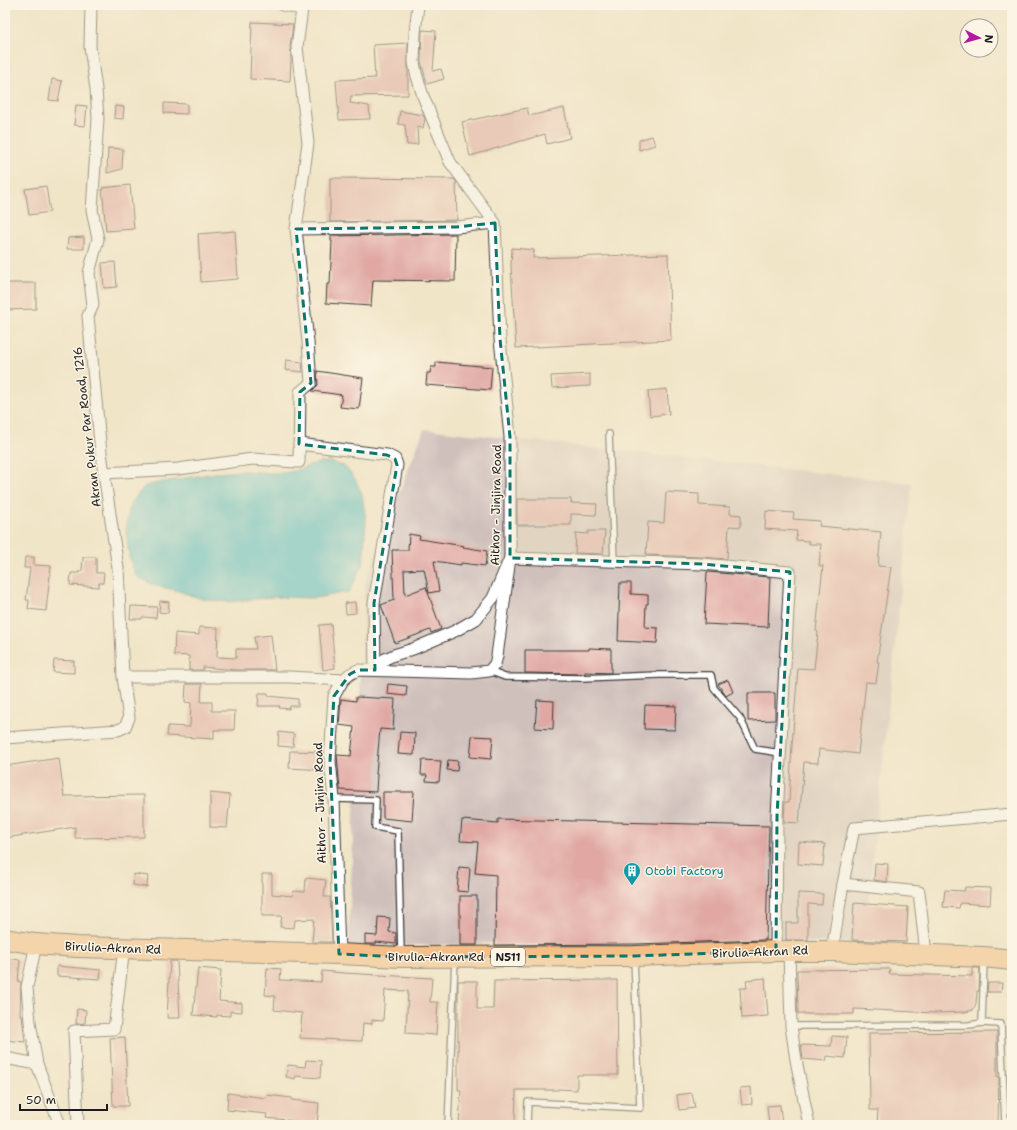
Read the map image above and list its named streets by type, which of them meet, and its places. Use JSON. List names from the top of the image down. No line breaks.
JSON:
{"streets":{"highway":["Birulia-Akran Rd","N511"],"street":["Akran Pukur Par Road, 1216","Aithor - Jinjira Road"]},"crossings":[["Aithor - Jinjira Road","Birulia-Akran Rd"]],"places":{"building":["Otobi Factory"]},"scale_bar":"50 m","north":"right"}
